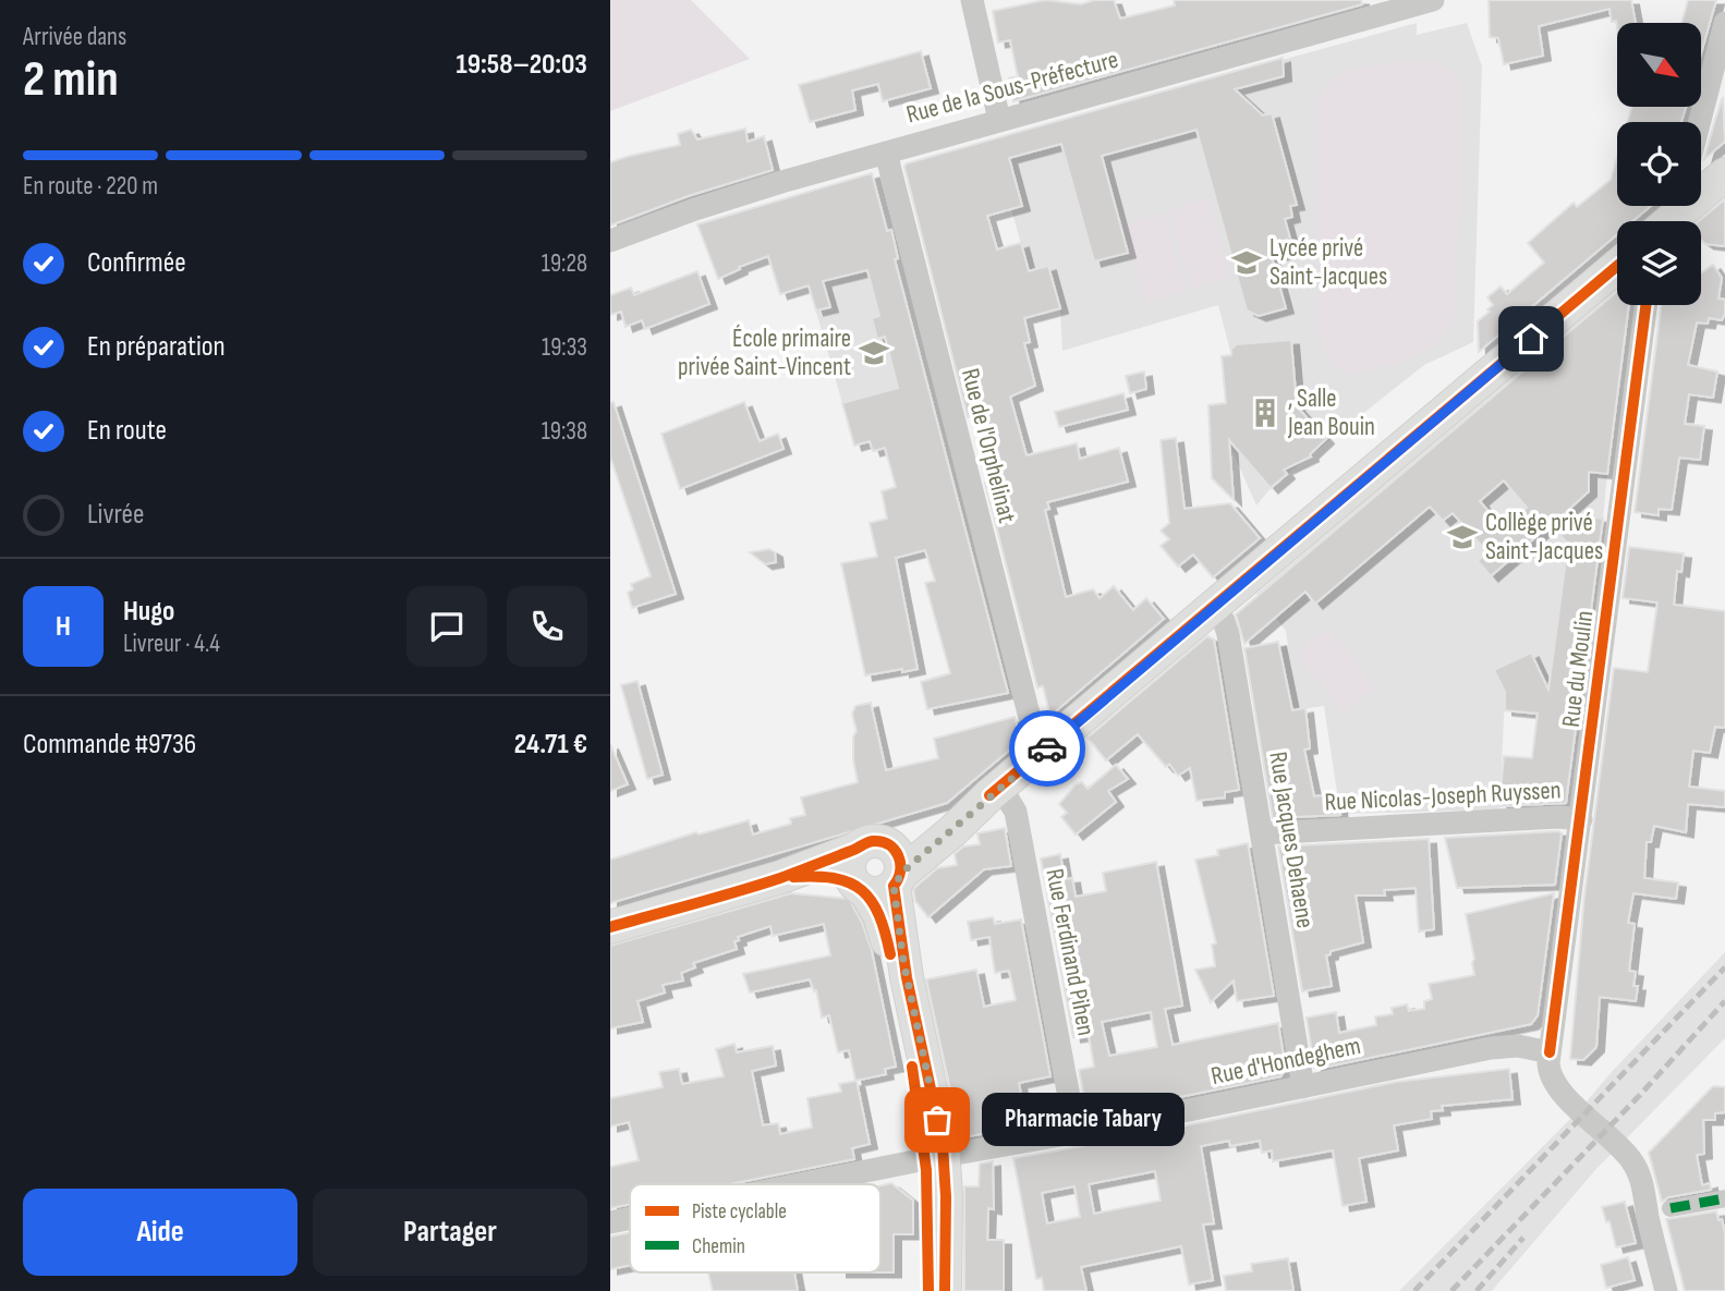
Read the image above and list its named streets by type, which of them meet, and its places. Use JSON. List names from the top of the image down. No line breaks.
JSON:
{"streets":{"street":["Rue de la Sous-Préfecture","Rue de l'Orphelinat","Rue du Moulin","Rue Nicolas-Joseph Ruyssen","Rue Jacques Dehaene","Rue Ferdinand Pihen","Rue d'Hondeghem"]},"crossings":[["Rue de la Sous-Préfecture","Rue de l'Orphelinat"],["Rue du Moulin","Rue Nicolas-Joseph Ruyssen"],["Rue du Moulin","Rue d'Hondeghem"],["Rue Nicolas-Joseph Ruyssen","Rue Jacques Dehaene"],["Rue Jacques Dehaene","Rue d'Hondeghem"],["Rue Ferdinand Pihen","Rue d'Hondeghem"]],"places":{"school or university":["Lycée privé Saint-Jacques","École primaire privée Saint-Vincent","Collège privé Saint-Jacques"],"building":[", Salle Jean Bouin"],"other":["Pharmacie Tabary"]},"legend":["Piste cyclable","Chemin"],"north":"bottom right","page":{"heading":["2 min","Arrivée dans","19:58–20:03"],"panel":["Hugo","Livreur · 4.4","Commande #9736","24.71 €"],"bar":"En route · 220 m","list":[["Confirmée","19:28"],["En préparation","19:33"],["En route","19:38"],"Livrée"],"round":"H","bubble":"Pharmacie Tabary","buttons":["Aide","Partager"]}}
